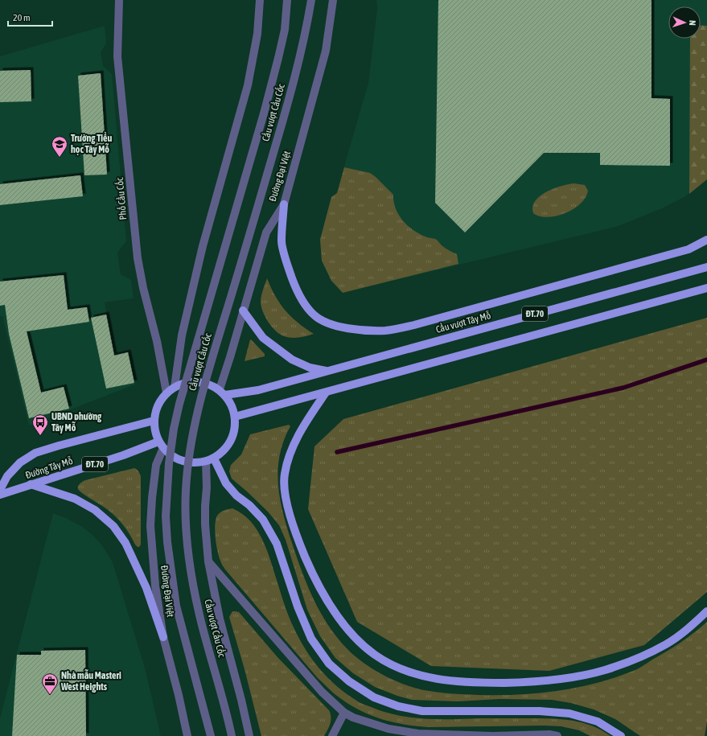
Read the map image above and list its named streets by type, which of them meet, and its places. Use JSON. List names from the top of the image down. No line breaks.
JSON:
{"streets":{"main road":["ĐT.70","Cầu vượt Tây Mỗ","Đường Tây Mỗ"],"street":["Cầu vượt Cầu Cốc","Đường Đại Việt","Phố Cầu Cốc"]},"crossings":[["Đường Đại Việt","Phố Cầu Cốc"],["Đường Đại Việt","ĐT.70"],["Đường Đại Việt","Cầu vượt Tây Mỗ"],["Đường Đại Việt","Đường Tây Mỗ"],["Phố Cầu Cốc","ĐT.70"],["Phố Cầu Cốc","Cầu vượt Tây Mỗ"],["Phố Cầu Cốc","Đường Tây Mỗ"],["ĐT.70","Cầu vượt Tây Mỗ"],["ĐT.70","Đường Tây Mỗ"],["Cầu vượt Tây Mỗ","Đường Tây Mỗ"]],"places":{"school or university":["Trường Tiểu học Tây Mỗ"],"bus stop":["UBND phường Tây Mỗ"],"office":["Nhà mẫu Masteri West Heights"]},"scale_bar":"20 m","north":"right"}
